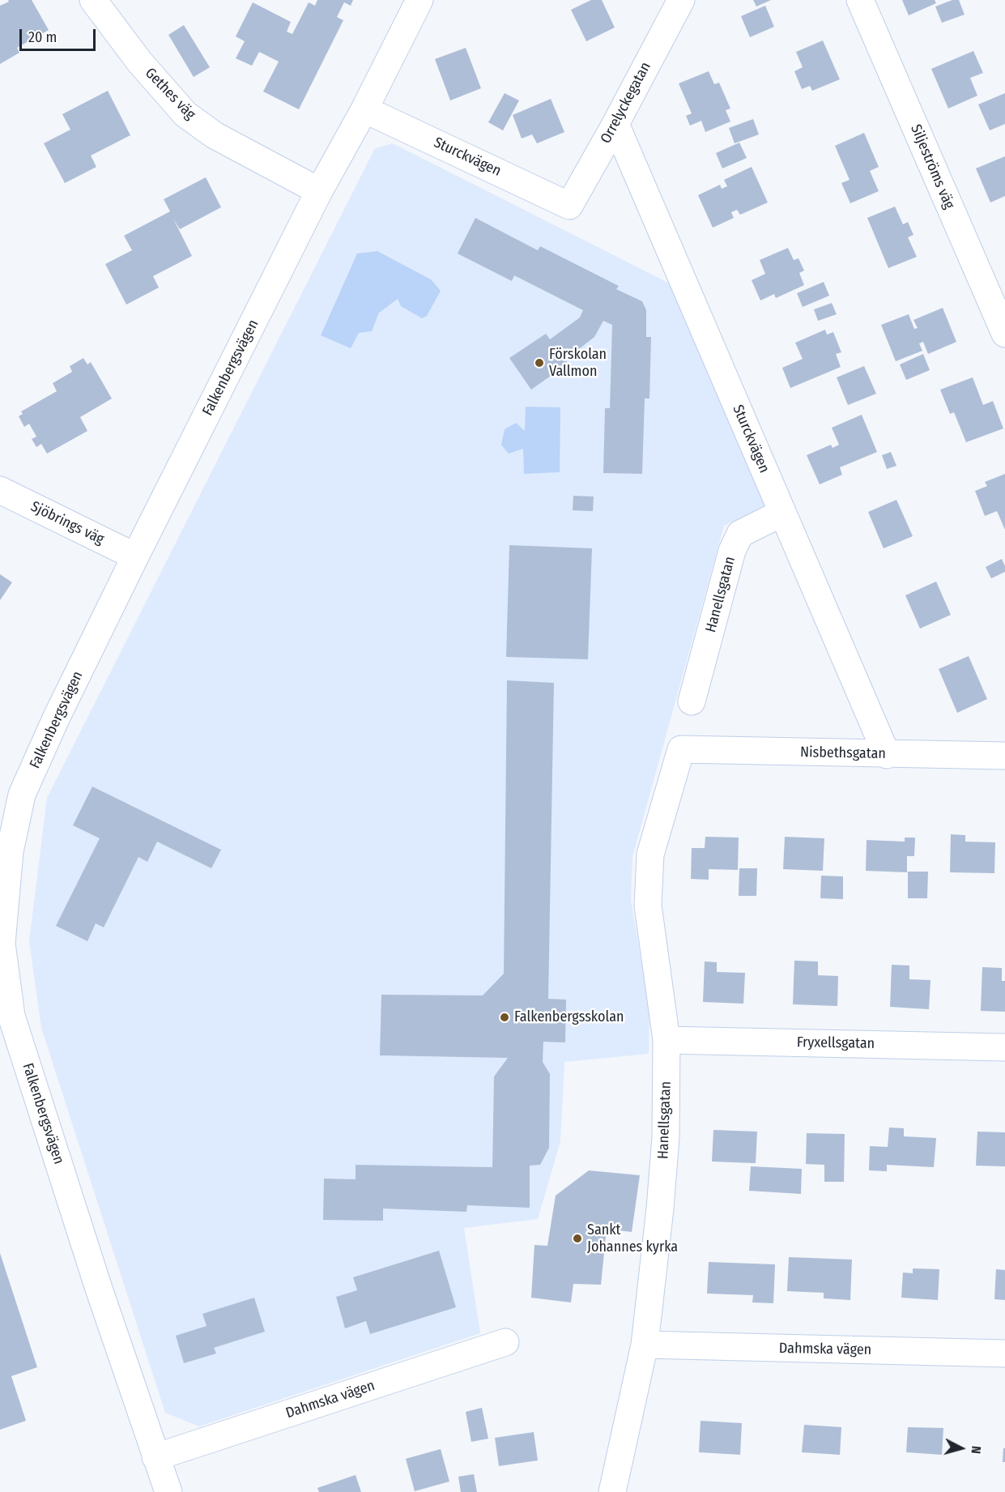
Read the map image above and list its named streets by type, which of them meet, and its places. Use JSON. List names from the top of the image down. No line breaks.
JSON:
{"streets":{"street":["Gethes väg","Orrelyckegatan","Sturckvägen","Siljeströms väg","Falkenbergsvägen","Sjöbrings väg","Hanellsgatan","Nisbethsgatan","Fryxellsgatan","Dahmska vägen"]},"crossings":[["Gethes väg","Falkenbergsvägen"],["Orrelyckegatan","Sturckvägen"],["Sturckvägen","Falkenbergsvägen"],["Sturckvägen","Hanellsgatan"],["Sturckvägen","Nisbethsgatan"],["Falkenbergsvägen","Sjöbrings väg"],["Falkenbergsvägen","Dahmska vägen"],["Hanellsgatan","Nisbethsgatan"],["Hanellsgatan","Fryxellsgatan"],["Hanellsgatan","Dahmska vägen"]],"places":["Förskolan Vallmon","Falkenbergsskolan","Sankt Johannes kyrka"],"scale_bar":"20 m","north":"right"}
